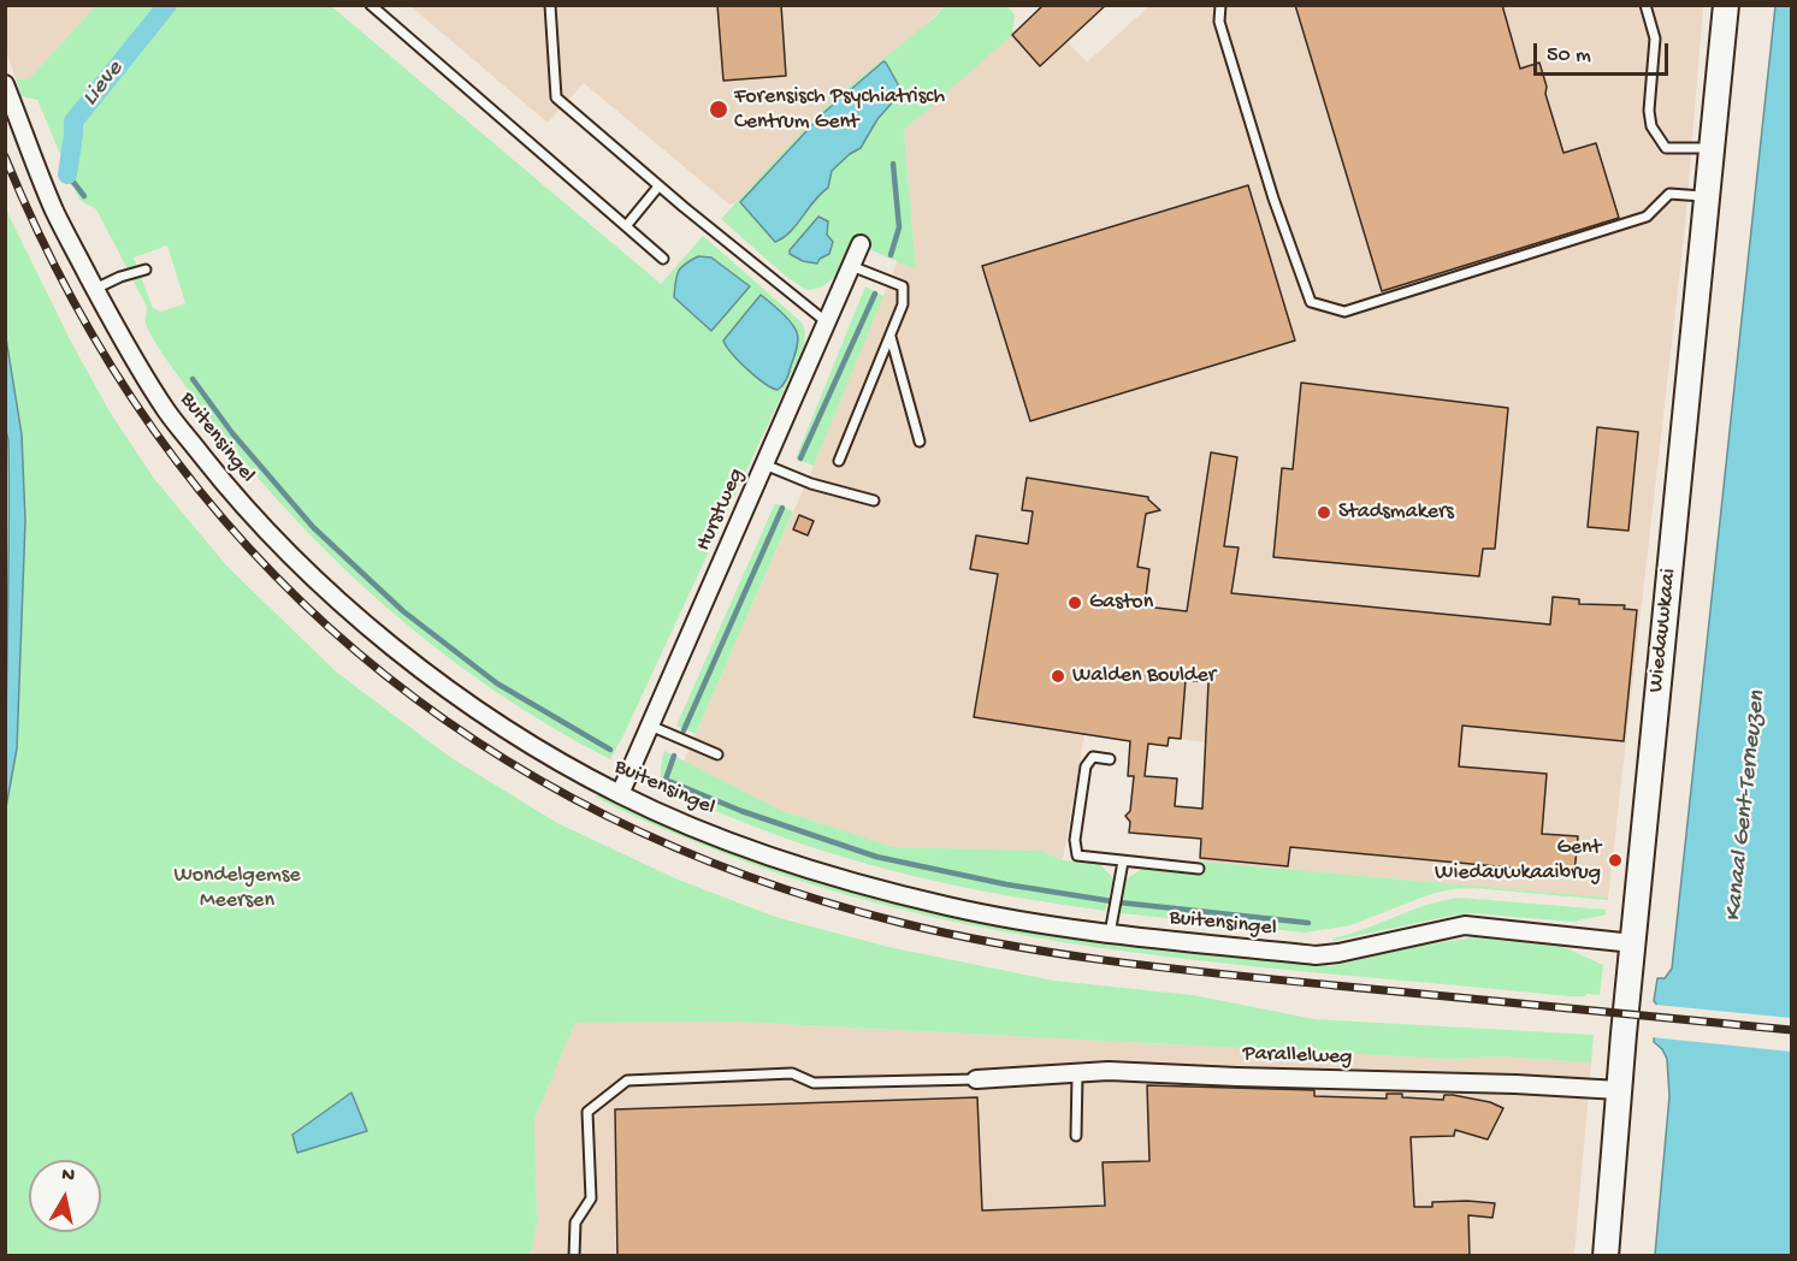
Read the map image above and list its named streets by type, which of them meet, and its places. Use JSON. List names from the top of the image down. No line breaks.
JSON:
{"streets":{"main road":["Wiedauwkaai"],"street":["Buitensingel","Hurstweg","Parallelweg"]},"crossings":[["Buitensingel","Hurstweg"],["Buitensingel","Wiedauwkaai"],["Wiedauwkaai","Parallelweg"]],"water":["Lieve","Kanaal Gent-Terneuzen"],"parks":["Wondelgemse Meersen"],"places":["Forensisch Psychiatrisch Centrum Gent","Stadsmakers","Gaston","Walden Boulder","Gent Wiedauwkaaibrug"],"scale_bar":"50 m","north":"top"}
